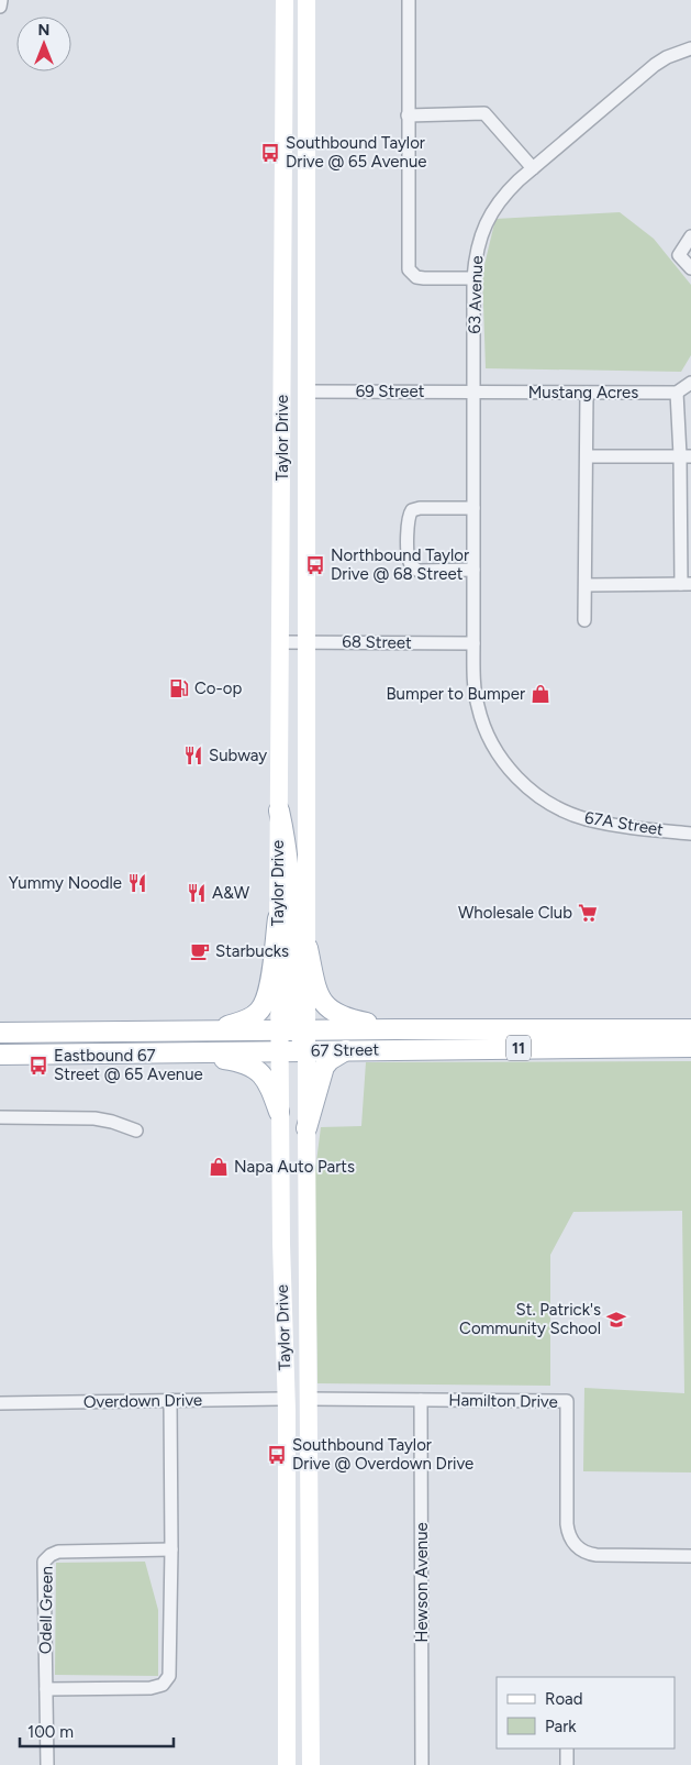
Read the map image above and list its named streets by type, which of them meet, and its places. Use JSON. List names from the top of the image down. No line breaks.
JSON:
{"streets":{"main road":["Taylor Drive","11","67 Street"],"street":["63 Avenue","69 Street","Mustang Acres","68 Street","67A Street","Overdown Drive","Hamilton Drive","Hewson Avenue","Odell Green"]},"crossings":[["63 Avenue","69 Street"],["63 Avenue","Mustang Acres"],["63 Avenue","68 Street"],["63 Avenue","67A Street"],["69 Street","Mustang Acres"],["69 Street","Taylor Drive"],["Taylor Drive","68 Street"],["Taylor Drive","67 Street"],["Taylor Drive","Overdown Drive"],["Taylor Drive","Hamilton Drive"],["68 Street","67A Street"],["Hamilton Drive","Hewson Avenue"]],"places":{"bus stop":["Southbound Taylor Drive @ 65 Avenue","Northbound Taylor Drive @ 68 Street","Eastbound 67 Street @ 65 Avenue","Southbound Taylor Drive @ Overdown Drive"],"fuel station":["Co-op"],"shop":["Bumper to Bumper","Napa Auto Parts"],"restaurant":["Subway","Yummy Noodle","A&W"],"supermarket":["Wholesale Club"],"cafe":["Starbucks"],"school or university":["St. Patrick's Community School"]},"legend":["Road","Park"],"scale_bar":"100 m","north":"top"}
